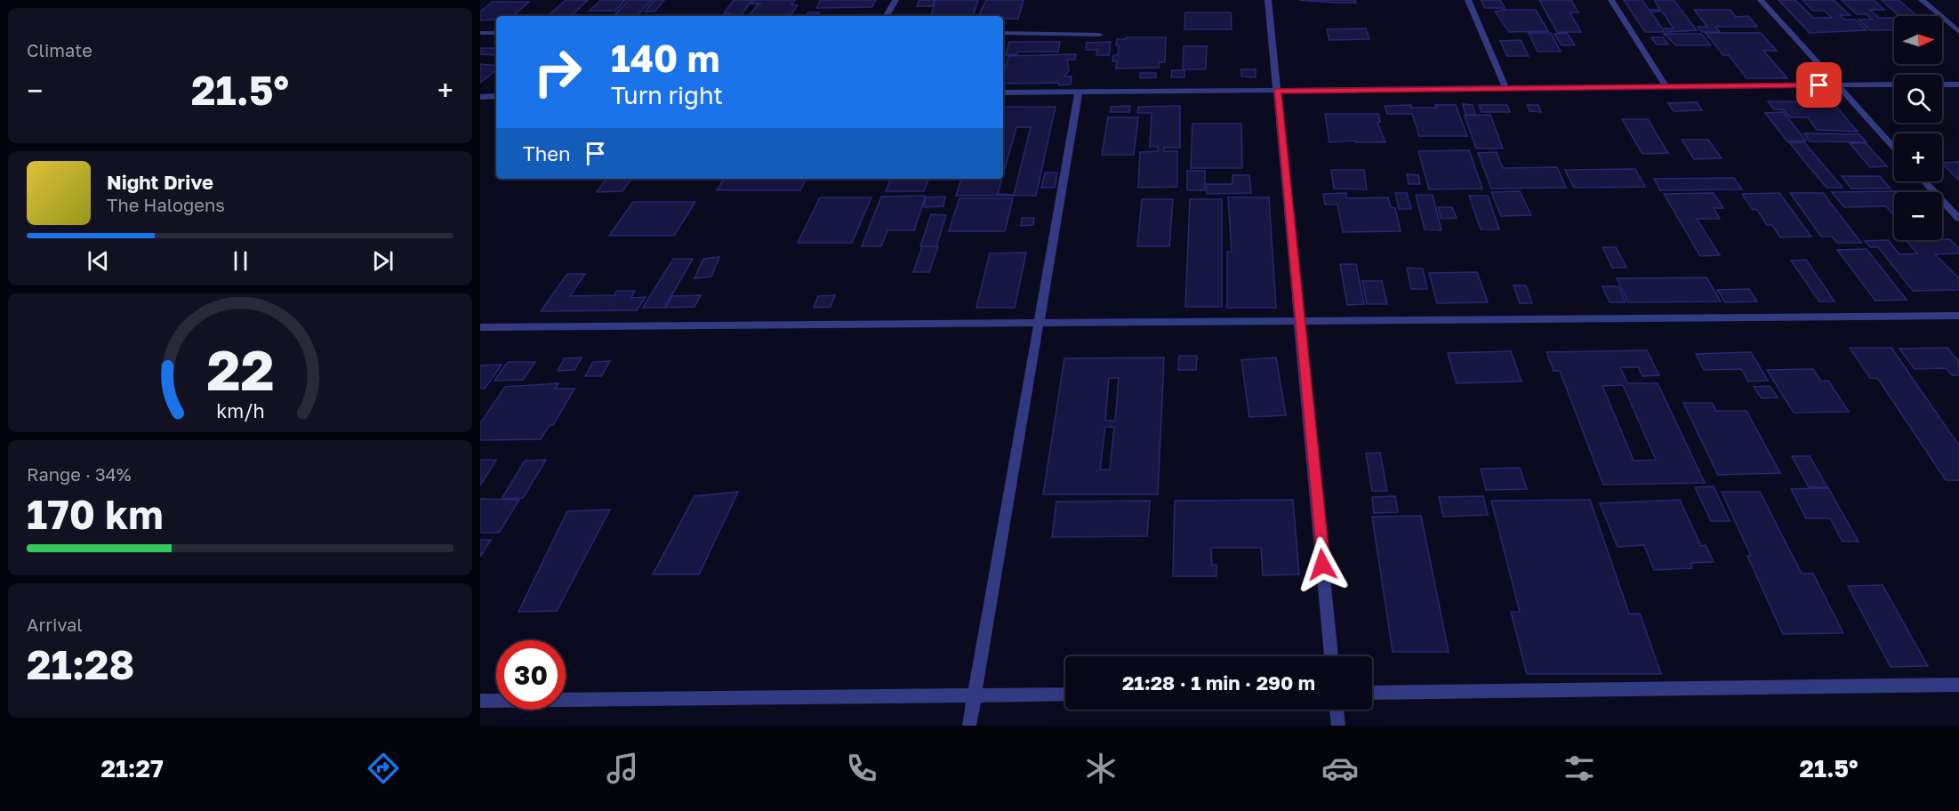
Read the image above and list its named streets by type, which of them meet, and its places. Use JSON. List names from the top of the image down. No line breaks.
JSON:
{"north":"right","page":{"tile":["Climate",["Range · 34%","170 km"],["Arrival","21:28"]],"map_buttons":["+","−"],"turn":["140 m","Turn right"],"heat":["−","21.5°","+"],"then":"Then","song":["Night Drive","The Halogens"],"limit":"30","trip":"21:28 · 1 min · 290 m","tabs":["21:27","21.5°"],"gauge":["22","km/h"]}}
